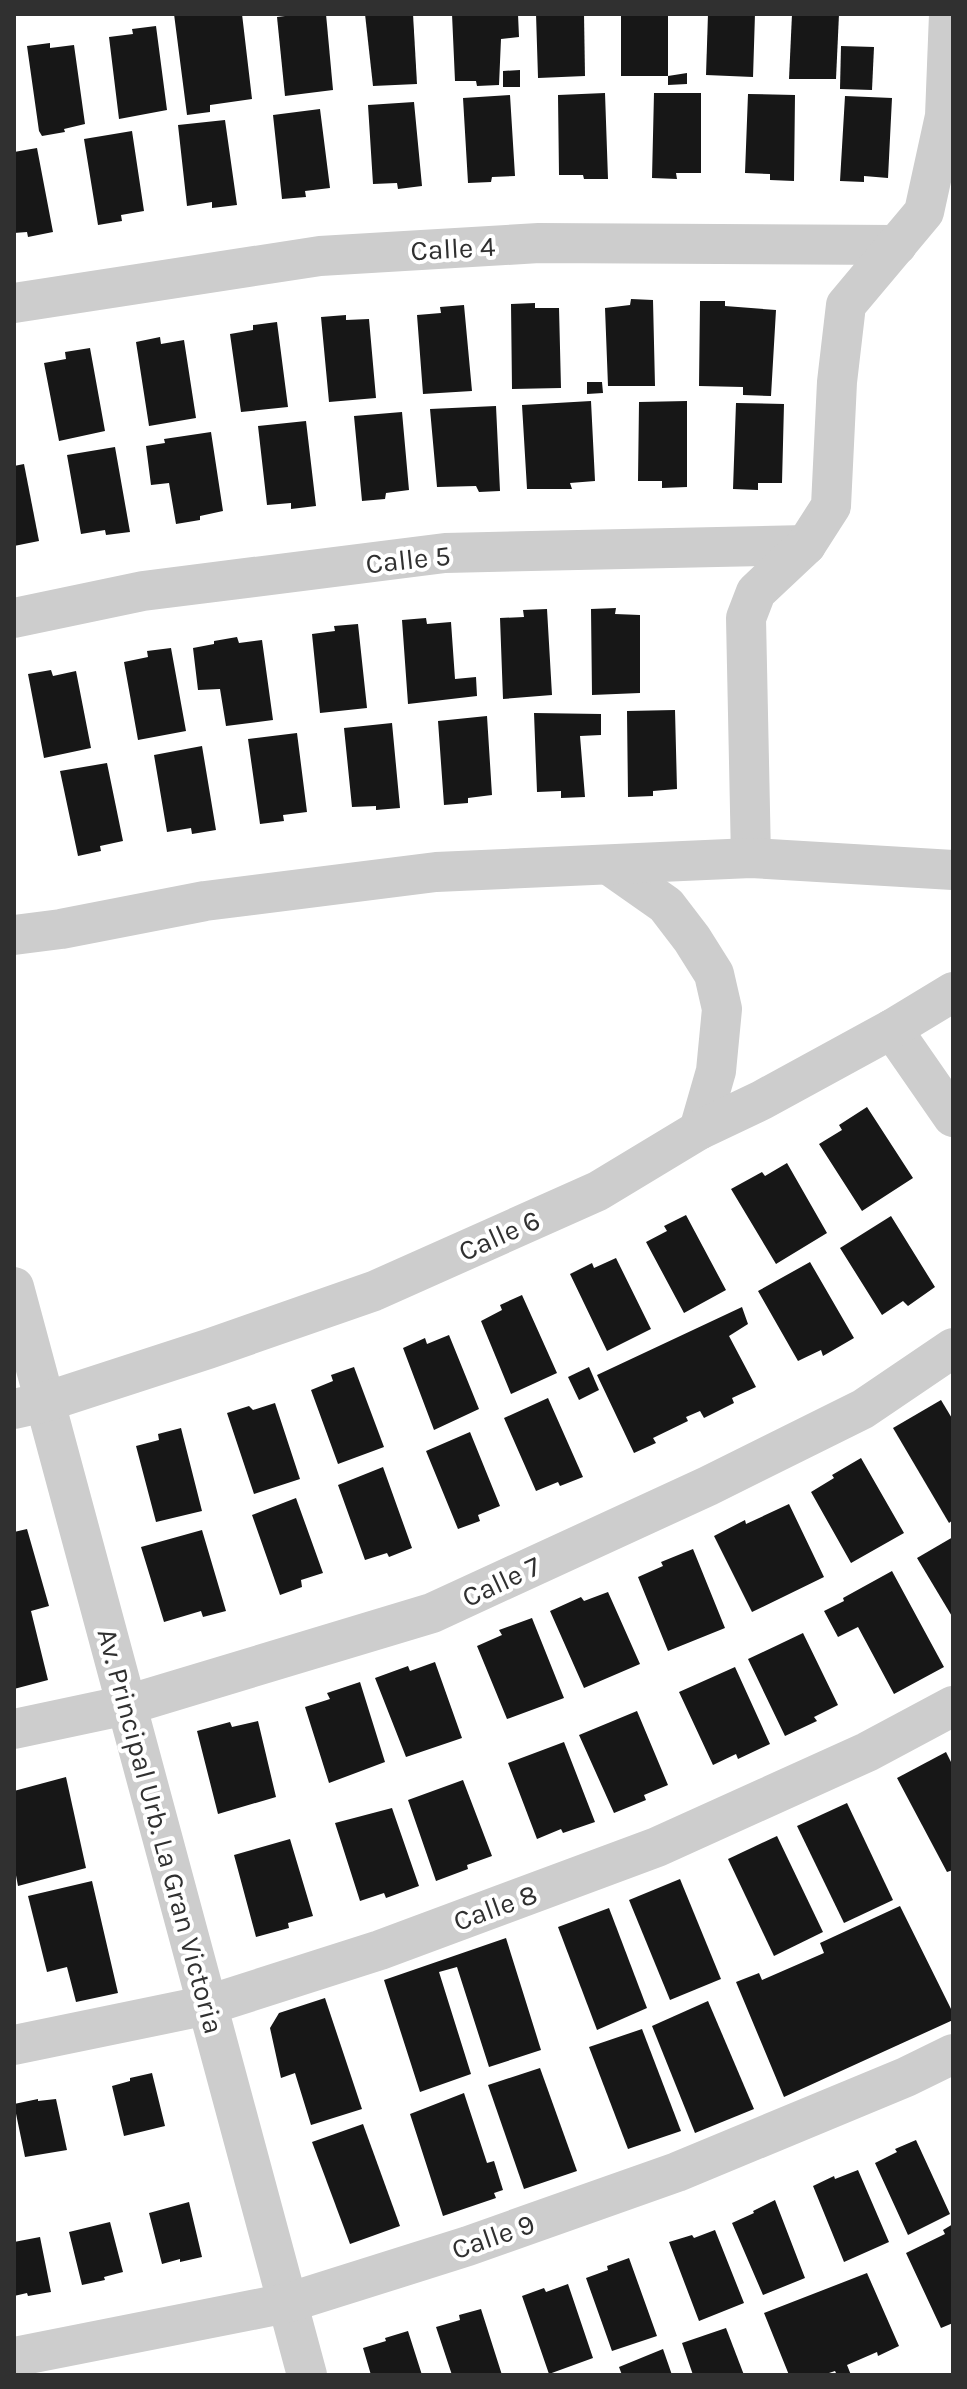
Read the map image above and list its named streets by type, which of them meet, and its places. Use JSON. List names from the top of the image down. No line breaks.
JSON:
{"streets":{"street":["Calle 4","Calle 5","Calle 6","Calle 7","Av. Principal Urb. La Gran Victoria","Calle 8","Calle 9"]},"crossings":[["Calle 6","Av. Principal Urb. La Gran Victoria"],["Calle 7","Av. Principal Urb. La Gran Victoria"],["Av. Principal Urb. La Gran Victoria","Calle 8"],["Av. Principal Urb. La Gran Victoria","Calle 9"]]}
